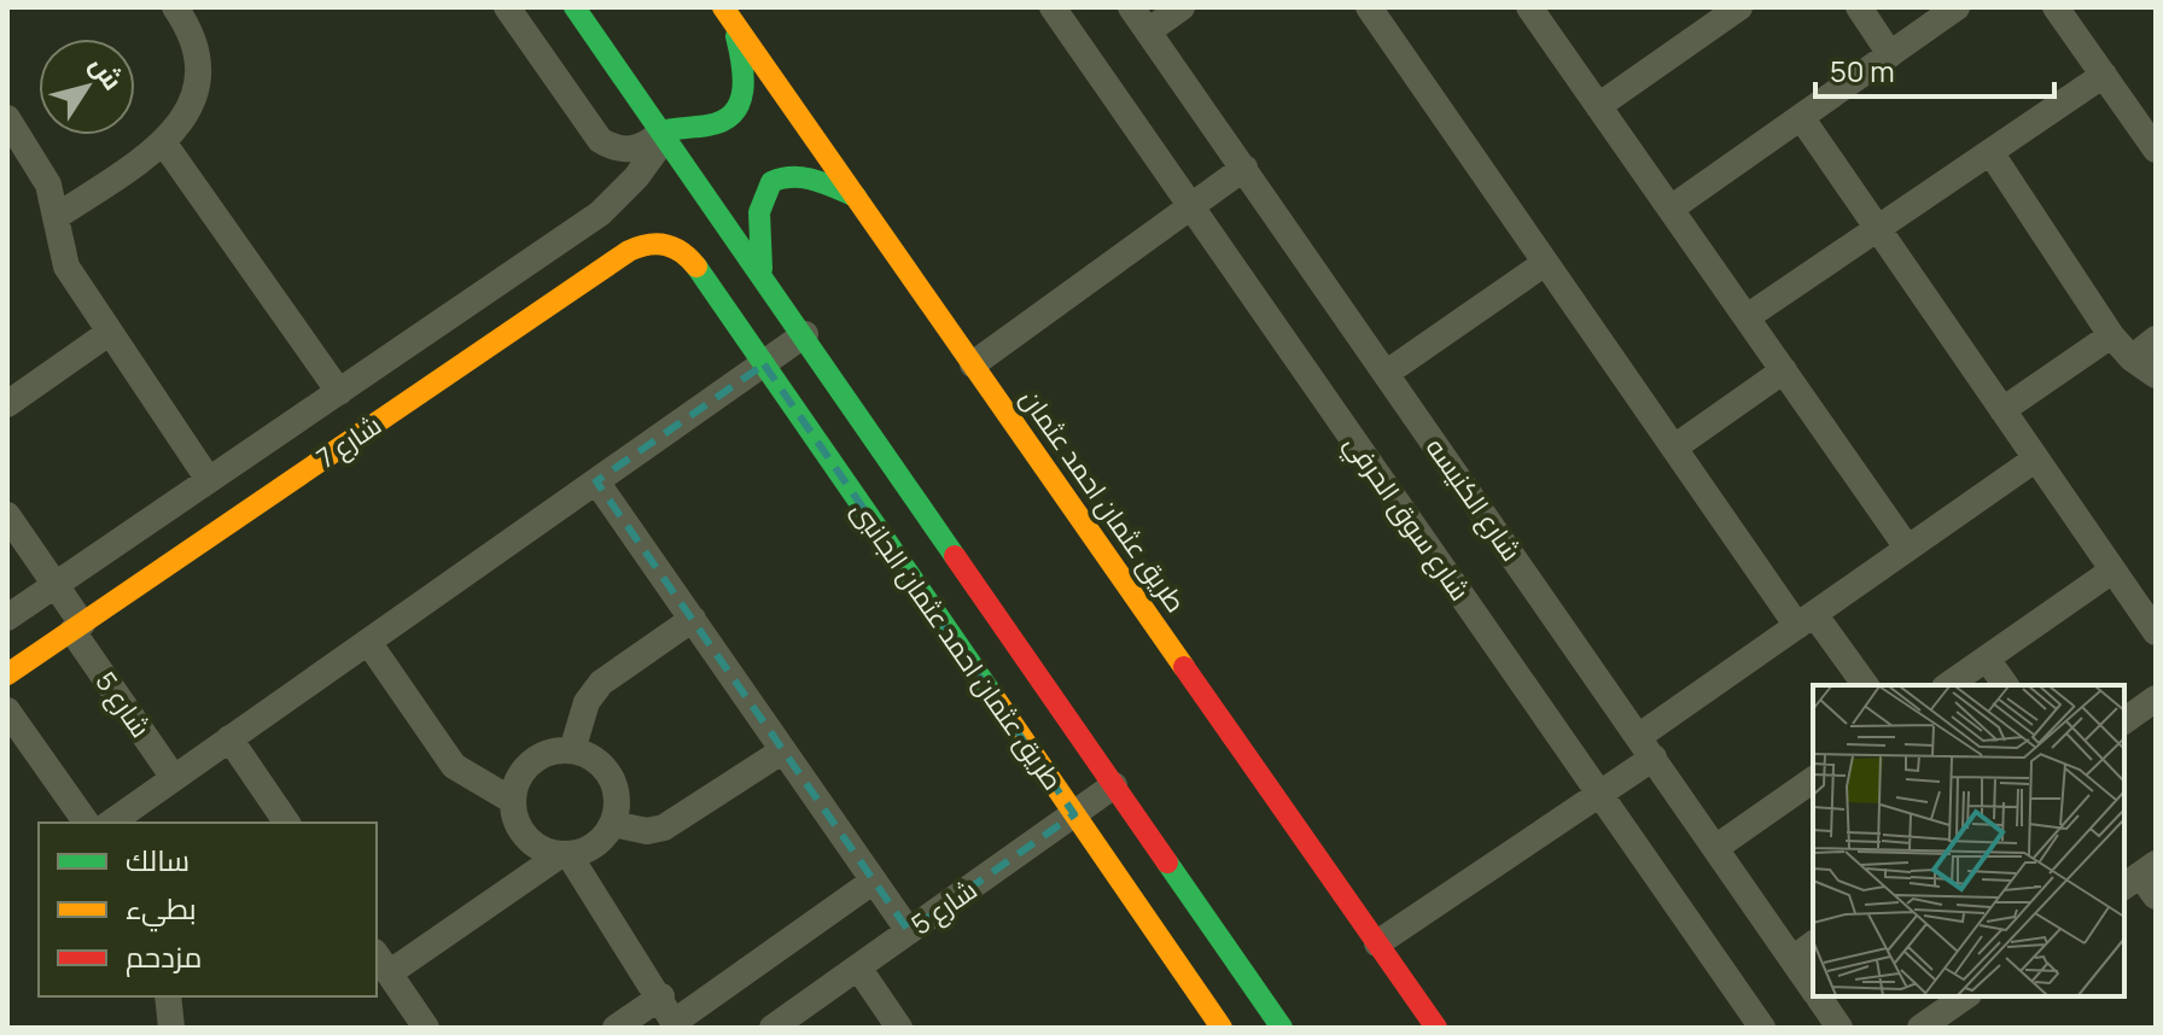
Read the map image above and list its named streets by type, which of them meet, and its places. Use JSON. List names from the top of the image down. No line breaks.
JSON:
{"streets":{"main road":["شارع 7","طريق عثمان احمد عثمان","طريق عثمان احمد عثمان الجانبى"],"street":["شارع الكنيسه","شارع سوق الحرفي","شارع 5"]},"crossings":[["شارع 7","طريق عثمان احمد عثمان الجانبى"],["شارع 7","شارع 5"],["طريق عثمان احمد عثمان الجانبى","شارع 5"]],"legend":["سالك","بطيء","مزدحم"],"scale_bar":"50 m","north":"top right"}
